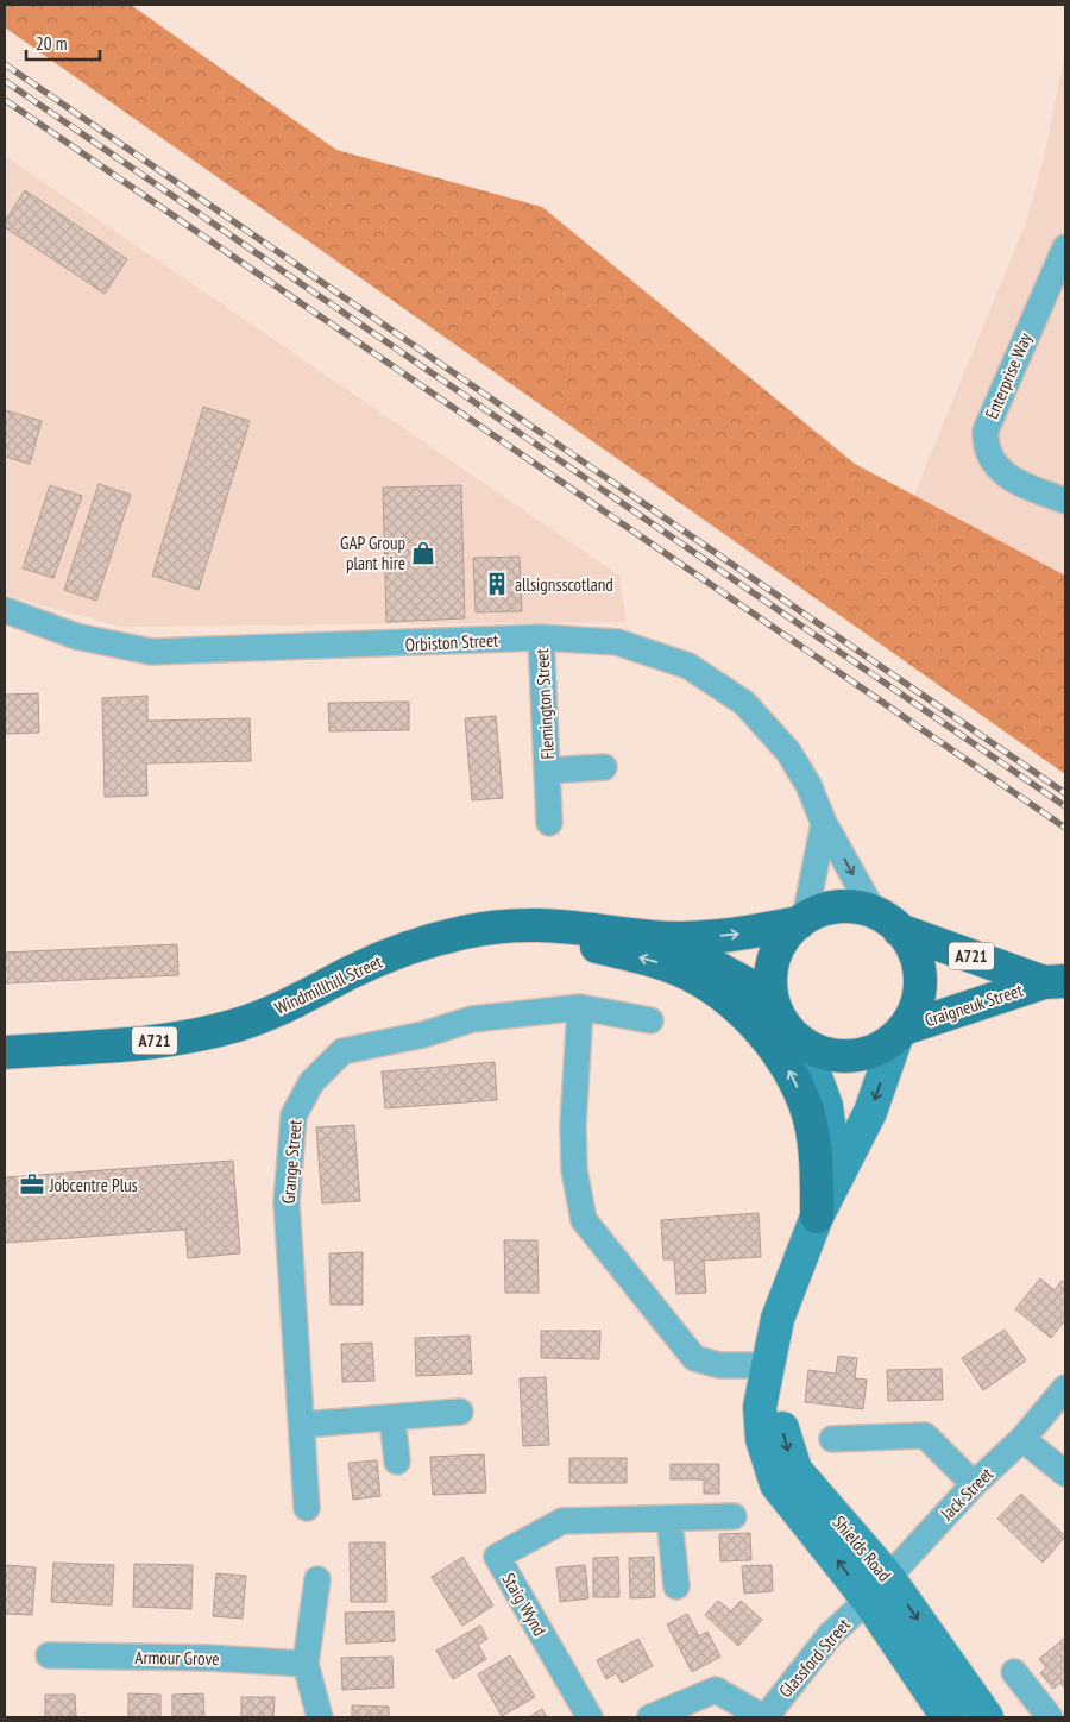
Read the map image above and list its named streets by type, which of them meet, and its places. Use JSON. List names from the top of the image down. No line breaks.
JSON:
{"streets":{"main road":["A721","Windmillhill Street","Craigneuk Street","Shields Road"],"street":["Enterprise Way","Orbiston Street","Flemington Street","Grange Street","Jack Street","Staig Wynd","Armour Grove","Glassford Street"]},"crossings":[["Orbiston Street","Flemington Street"],["Orbiston Street","Windmillhill Street"],["Orbiston Street","Craigneuk Street"],["Orbiston Street","Shields Road"],["Windmillhill Street","Craigneuk Street"],["Windmillhill Street","Shields Road"],["Craigneuk Street","Shields Road"],["Jack Street","Shields Road"],["Jack Street","Glassford Street"],["Shields Road","Glassford Street"]],"places":{"shop":["GAP Group plant hire"],"building":["allsignsscotland"],"office":["Jobcentre Plus"]},"scale_bar":"20 m"}
